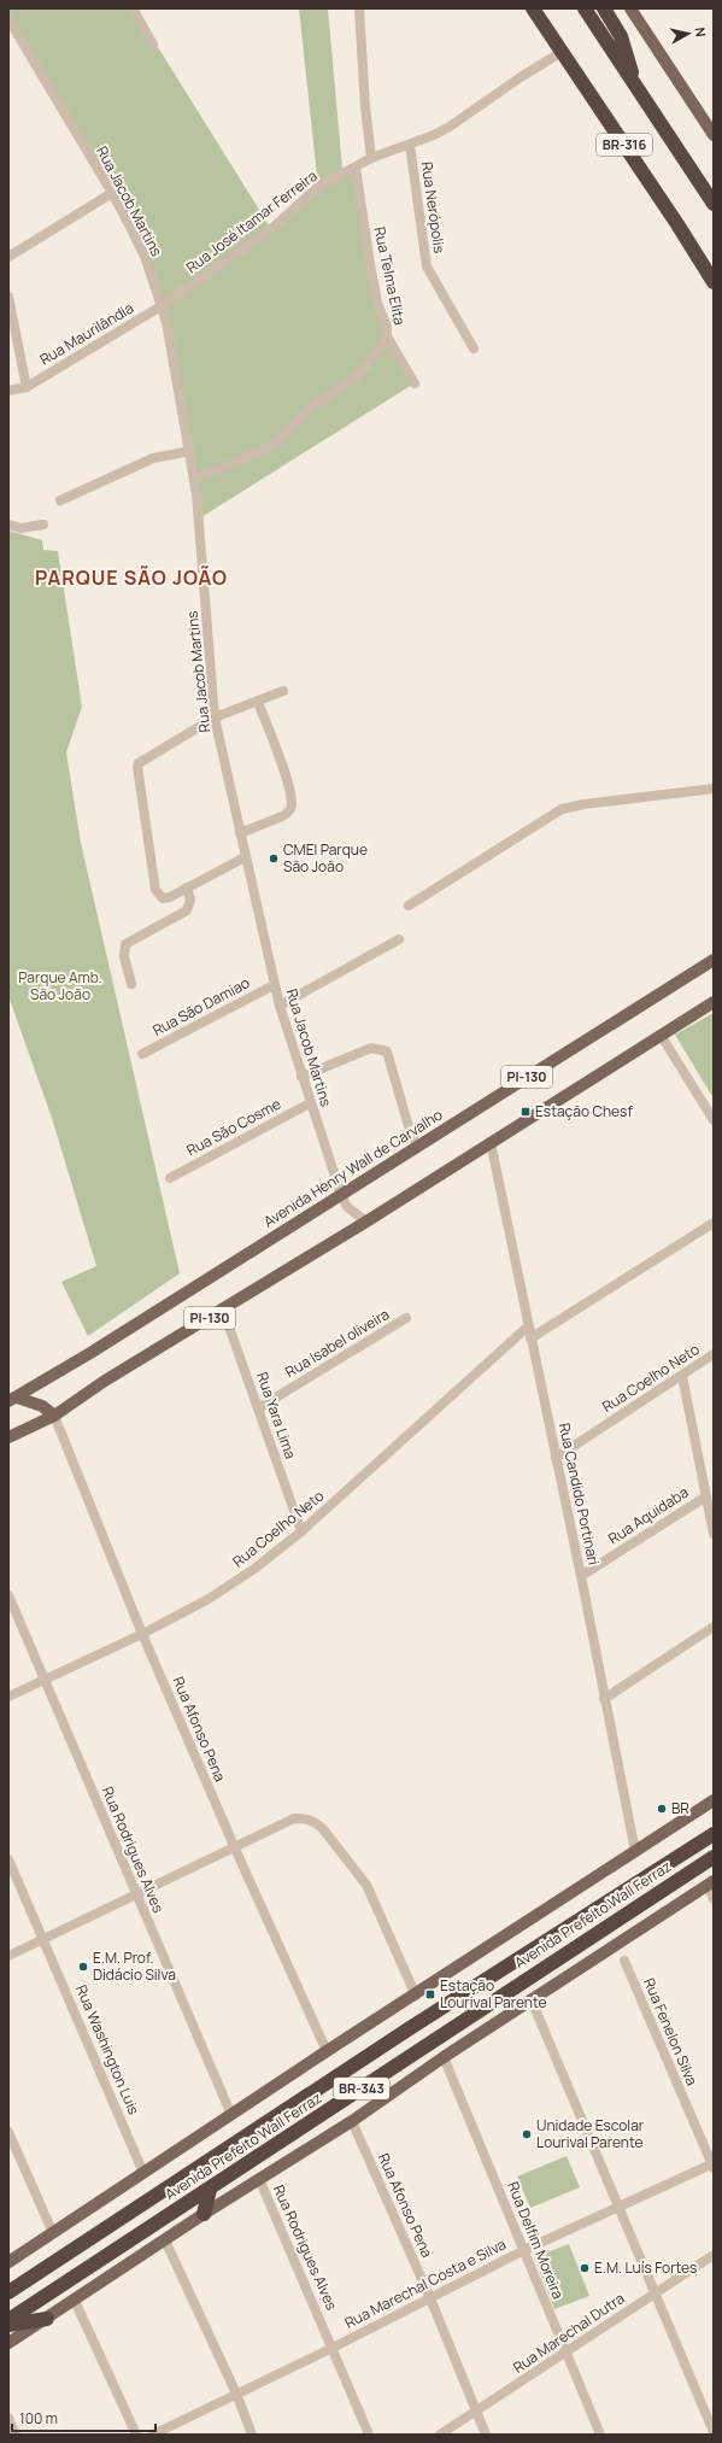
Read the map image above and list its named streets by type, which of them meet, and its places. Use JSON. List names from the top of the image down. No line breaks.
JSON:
{"streets":{"highway":["BR-316","Avenida Prefeito Wall Ferraz","BR-343"],"main road":["PI-130","Avenida Henry Wall de Carvalho"],"street":["Rua Jacob Martins","Rua Nerópolis","Rua José Itamar Ferreira","Rua Telma Elita","Rua Maurilândia","Rua São Damiao","Rua São Cosme","Rua Isabel oliveira","Rua Coelho Neto","Rua Yara Lima","Rua Candido Portinari","Rua Aquidaba","Rua Afonso Pena","Rua Rodrigues Alves","Rua Fenelon Silva","Rua Washington Luis","Rua Delfim Moreira","Rua Marechal Costa e Silva","Rua Marechal Dutra"]},"crossings":[["BR-316","Rua José Itamar Ferreira"],["Rua Jacob Martins","Rua José Itamar Ferreira"],["Rua Jacob Martins","Rua Maurilândia"],["Rua Jacob Martins","Rua São Damiao"],["Rua Jacob Martins","PI-130"],["Rua Jacob Martins","Rua São Cosme"],["Rua Jacob Martins","Avenida Henry Wall de Carvalho"],["Rua Nerópolis","Rua José Itamar Ferreira"],["Rua José Itamar Ferreira","Rua Telma Elita"],["Rua José Itamar Ferreira","Rua Maurilândia"],["PI-130","Rua Yara Lima"],["PI-130","Rua Candido Portinari"],["PI-130","Rua Afonso Pena"],["Rua Isabel oliveira","Rua Yara Lima"],["Rua Coelho Neto","Rua Yara Lima"],["Rua Coelho Neto","Rua Candido Portinari"],["Rua Coelho Neto","Rua Afonso Pena"],["Rua Coelho Neto","Rua Rodrigues Alves"],["Rua Candido Portinari","Rua Aquidaba"],["Rua Candido Portinari","Avenida Prefeito Wall Ferraz"],["Rua Afonso Pena","Avenida Prefeito Wall Ferraz"],["Rua Afonso Pena","Rua Marechal Costa e Silva"],["Rua Afonso Pena","Rua Marechal Dutra"],["Rua Rodrigues Alves","Avenida Prefeito Wall Ferraz"],["Rua Rodrigues Alves","Rua Marechal Costa e Silva"],["Avenida Prefeito Wall Ferraz","Rua Washington Luis"],["Rua Fenelon Silva","Rua Marechal Costa e Silva"],["Rua Delfim Moreira","Rua Marechal Costa e Silva"],["Rua Delfim Moreira","Rua Marechal Dutra"]],"districts":["PARQUE SÃO JOÃO"],"parks":["Parque Amb. São João"],"places":{"other":["CMEI Parque São João","BR","E.M. Prof. Didácio Silva","Unidade Escolar Lourival Parente","E.M. Luís Fortes"],"transit":["Estação Chesf","Estação Lourival Parente"]},"scale_bar":"100 m","north":"right"}
